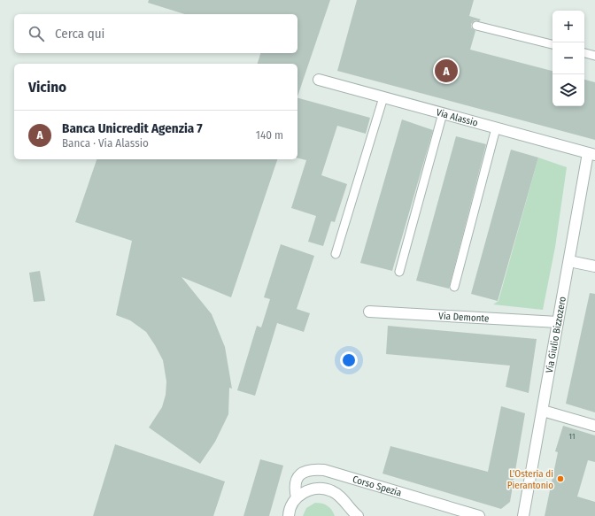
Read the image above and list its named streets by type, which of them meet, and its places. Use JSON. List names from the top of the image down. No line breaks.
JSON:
{"streets":{"street":["Via Alassio","Via Demonte","Via Giulio Bizzozero","Corso Spezia"]},"crossings":[["Via Alassio","Via Giulio Bizzozero"],["Via Demonte","Via Giulio Bizzozero"]],"places":["L'Osteria di Pierantonio"],"house_numbers":["11"],"page":{"map_buttons":["+","−"],"search":"Cerca qui","pins":"A","heading":"Vicino","list":[{"mark":"A","name":"Banca Unicredit Agenzia 7","note":"Banca · Via Alassio","value":"140 m"}]}}
